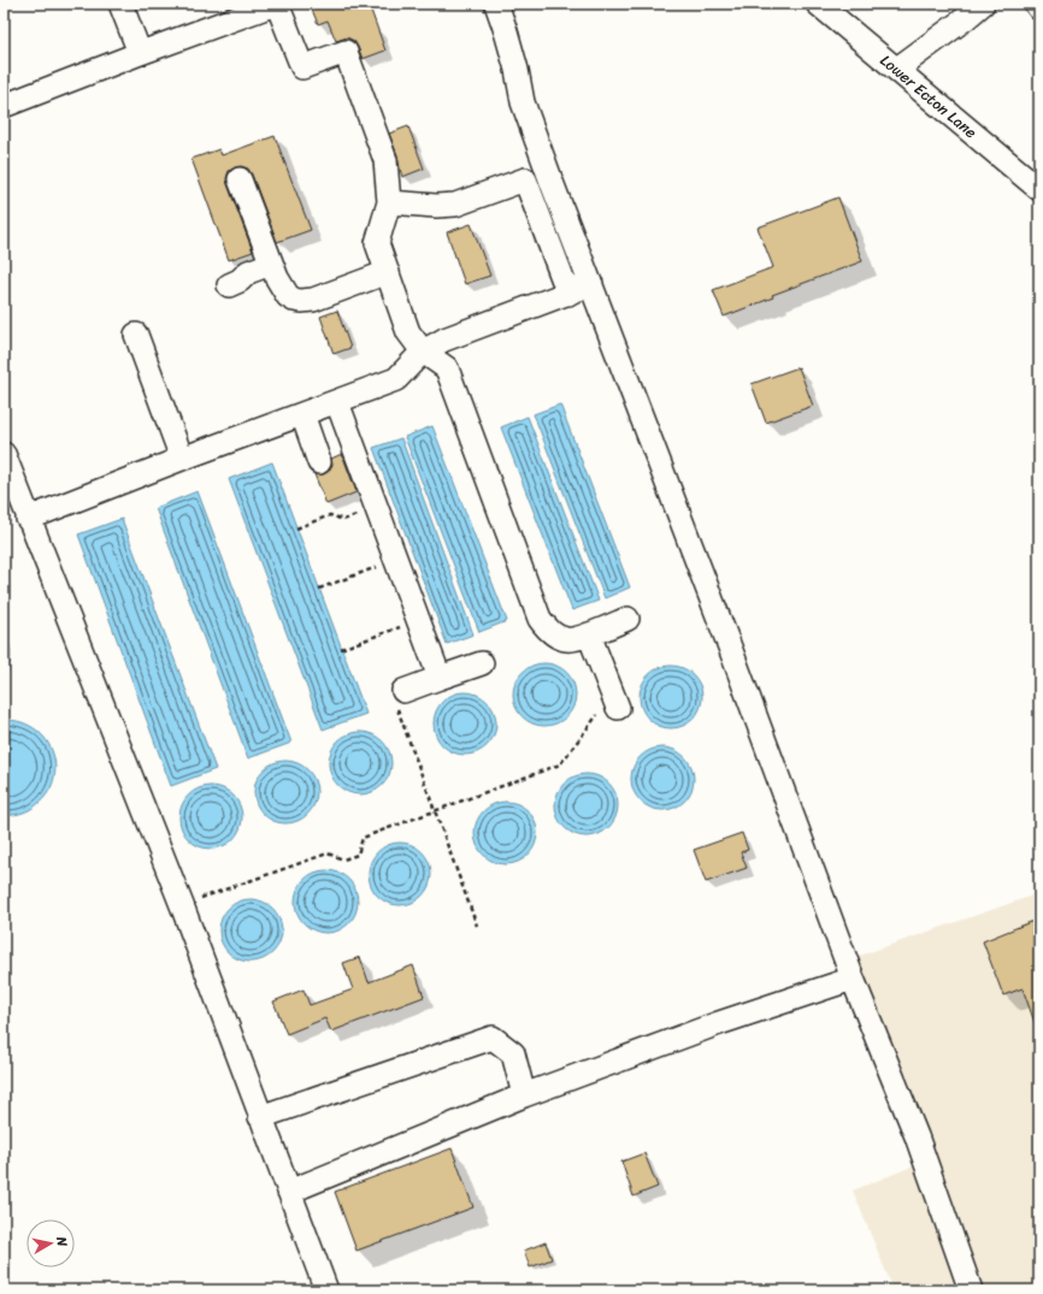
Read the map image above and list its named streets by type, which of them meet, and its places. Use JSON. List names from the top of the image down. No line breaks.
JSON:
{"streets":{"street":["Lower Ecton Lane"]},"north":"right"}
